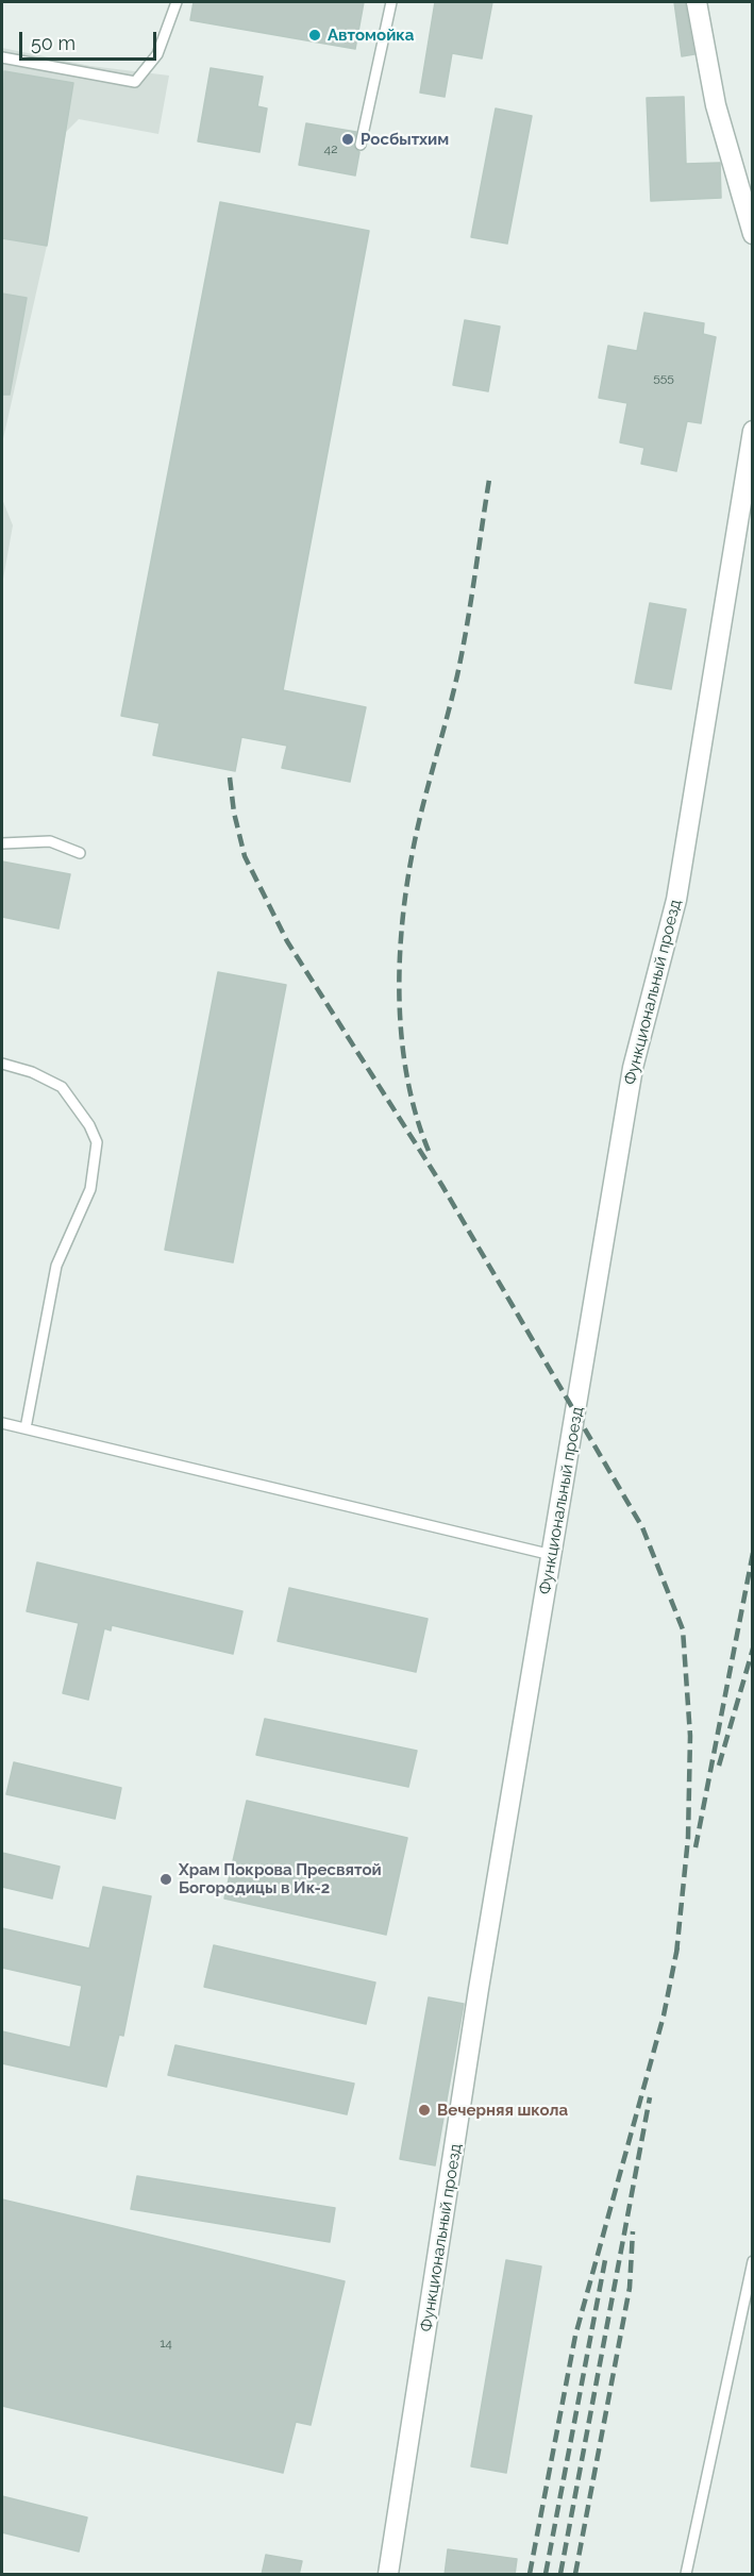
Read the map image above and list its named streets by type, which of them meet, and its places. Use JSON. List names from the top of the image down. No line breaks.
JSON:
{"streets":{"street":["Функциональный проезд"]},"places":["Автомойка","Росбытхим","Храм Покрова Пресвятой Богородицы в Ик-2","Вечерняя школа"],"house_numbers":["42","555","14"],"scale_bar":"50 m"}
